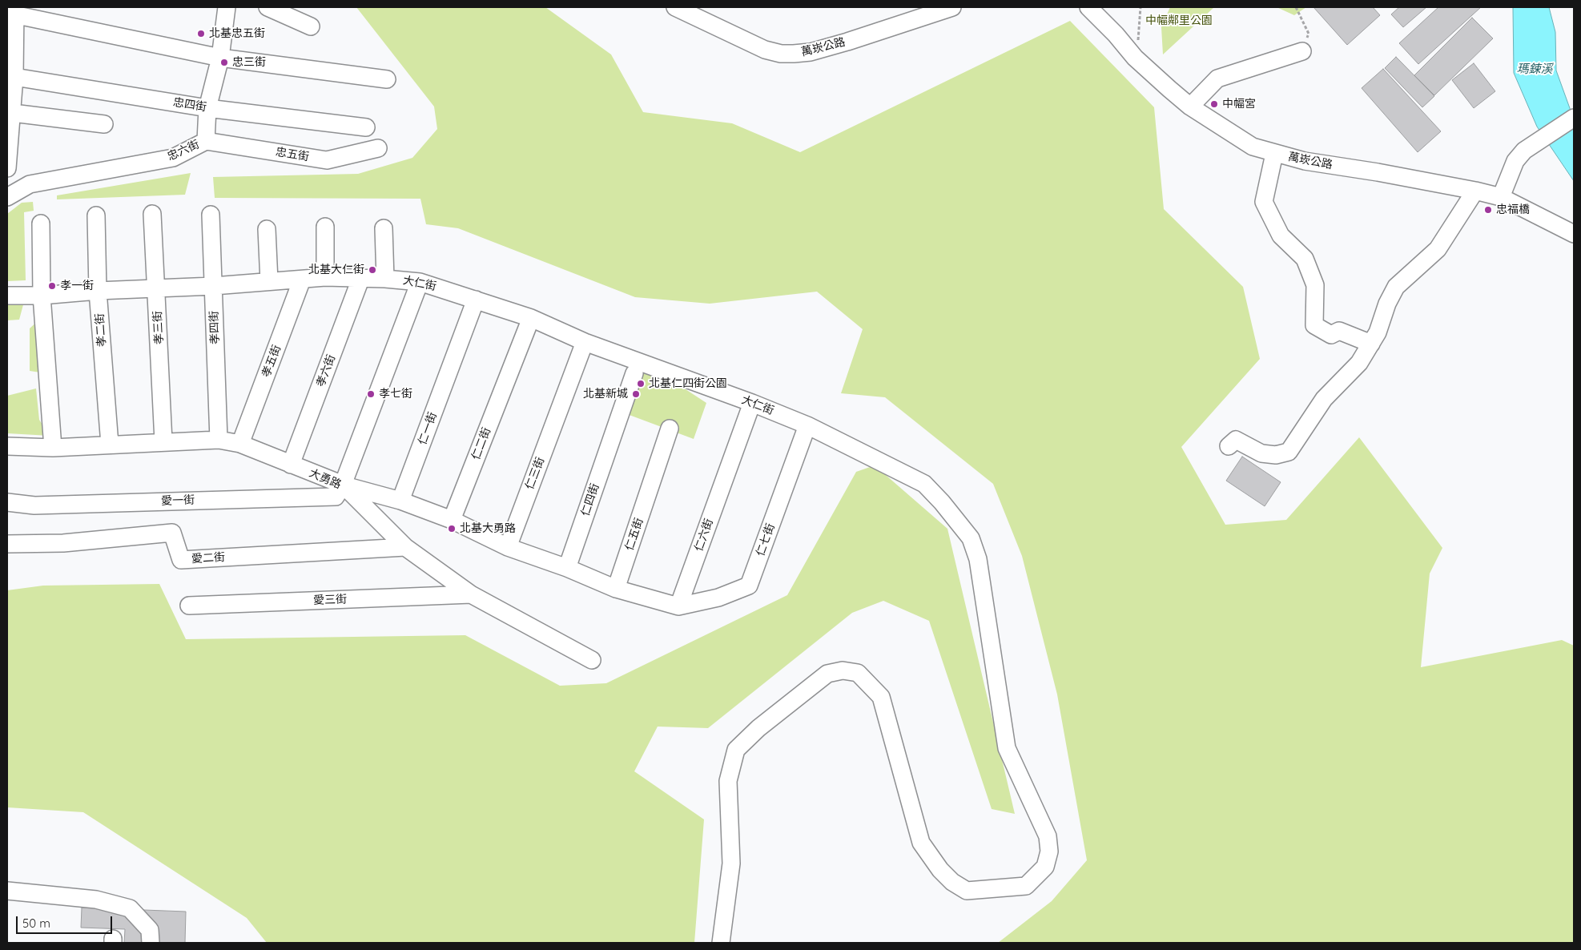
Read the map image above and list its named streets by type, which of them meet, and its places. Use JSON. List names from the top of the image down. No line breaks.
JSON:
{"streets":{"street":["萬崁公路","忠四街","忠六街","忠五街","大仁街","孝三街","孝四街","孝二街","孝五街","孝六街","仁一街","仁二街","仁三街","大勇路","仁四街","愛一街","仁五街","仁六街","仁七街","愛二街","愛三街"]},"crossings":[["忠四街","忠六街"],["忠六街","忠五街"],["大仁街","孝三街"],["大仁街","孝四街"],["大仁街","孝二街"],["大仁街","孝五街"],["大仁街","孝六街"],["大仁街","仁一街"],["大仁街","仁二街"],["大仁街","仁三街"],["大仁街","仁六街"],["大仁街","仁七街"],["孝三街","大勇路"],["孝四街","大勇路"],["孝二街","大勇路"],["孝五街","大勇路"],["孝六街","大勇路"],["大勇路","愛一街"],["大勇路","愛二街"],["大勇路","愛三街"],["仁六街","仁七街"]],"water":["瑪鋉溪"],"parks":["中幅鄰里公園"],"places":["北基忠五街","忠三街","中幅宮","忠福橋","北基大仁街","孝一街","北基仁四街公園","孝七街","北基新城","北基大勇路"],"scale_bar":"50 m"}
